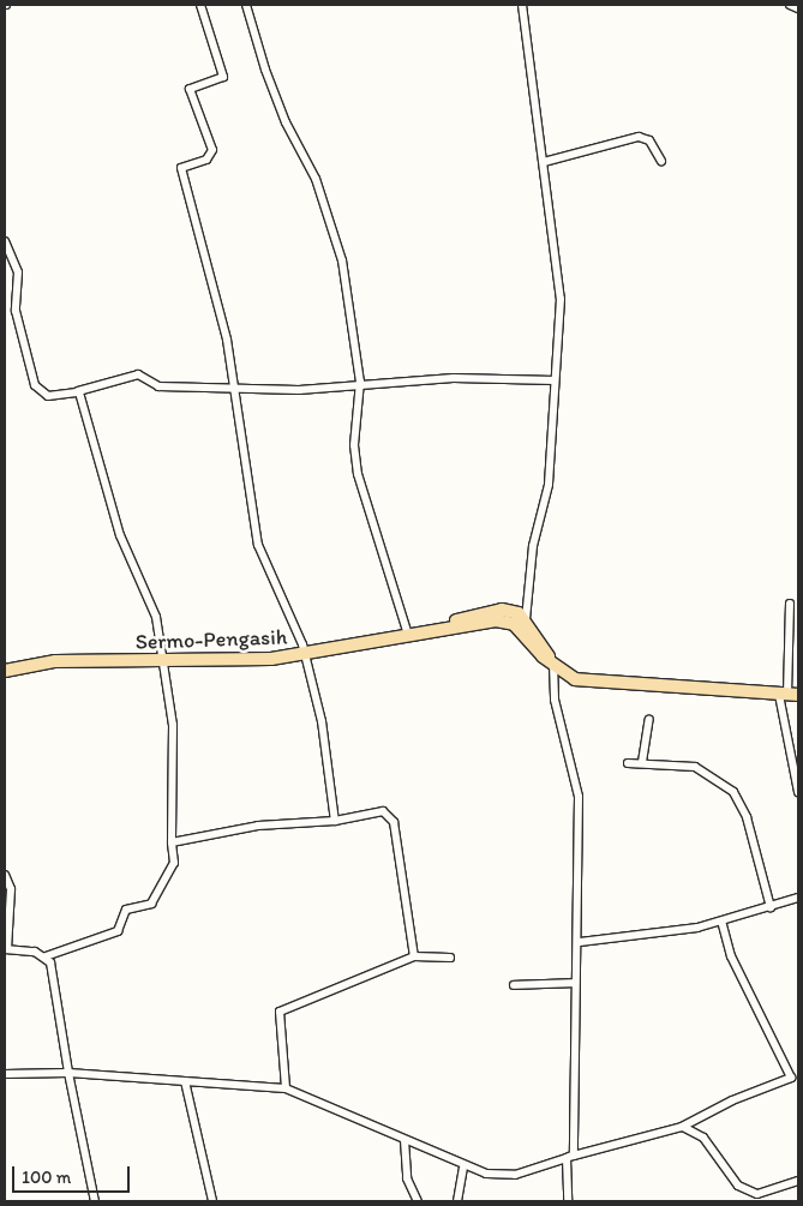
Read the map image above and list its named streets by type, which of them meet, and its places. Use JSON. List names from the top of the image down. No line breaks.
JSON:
{"streets":{"main road":["Sermo-Pengasih"]},"scale_bar":"100 m"}
